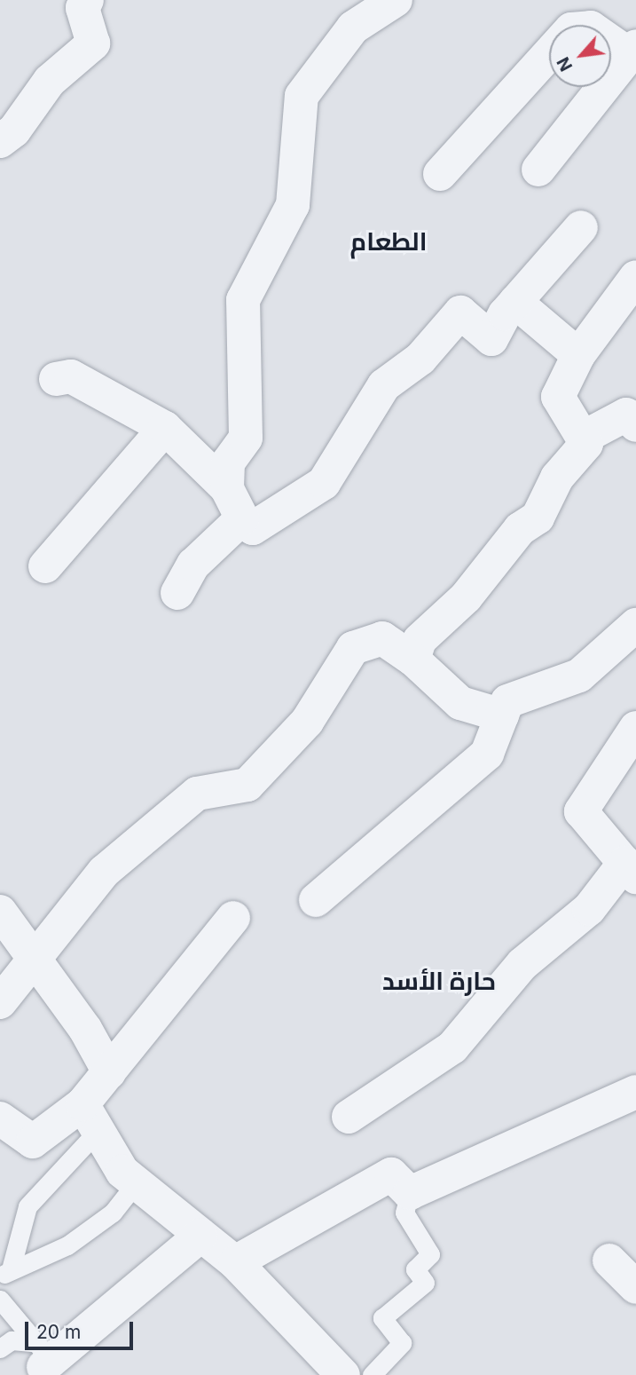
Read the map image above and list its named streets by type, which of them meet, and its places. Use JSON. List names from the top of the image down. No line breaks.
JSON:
{"districts":["الطعام","حارة الأسد"],"scale_bar":"20 m","north":"bottom left"}
